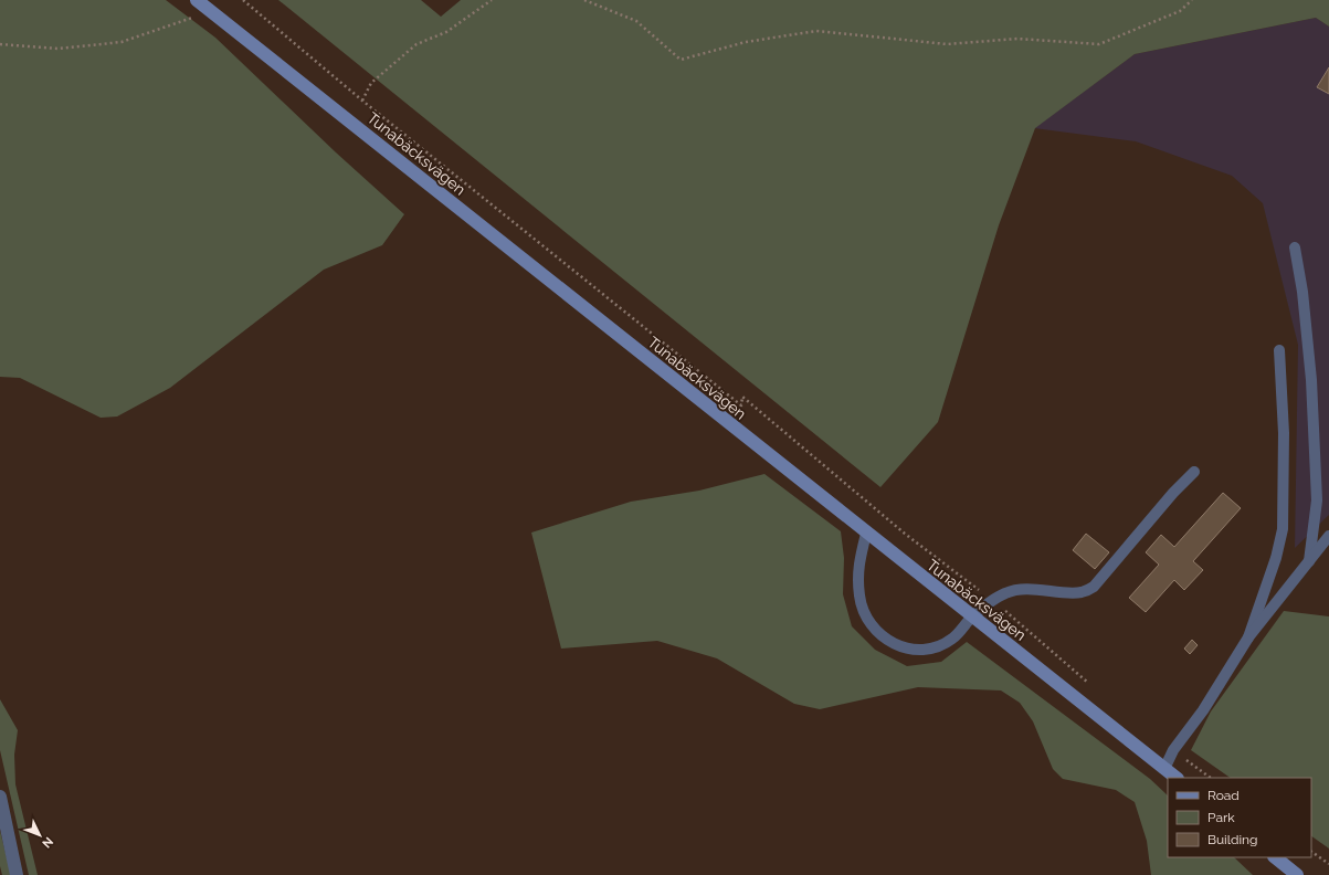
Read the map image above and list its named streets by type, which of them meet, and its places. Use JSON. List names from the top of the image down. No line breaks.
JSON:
{"streets":{"street":["Tunabäcksvägen"]},"legend":["Road","Park","Building"],"north":"bottom right"}
